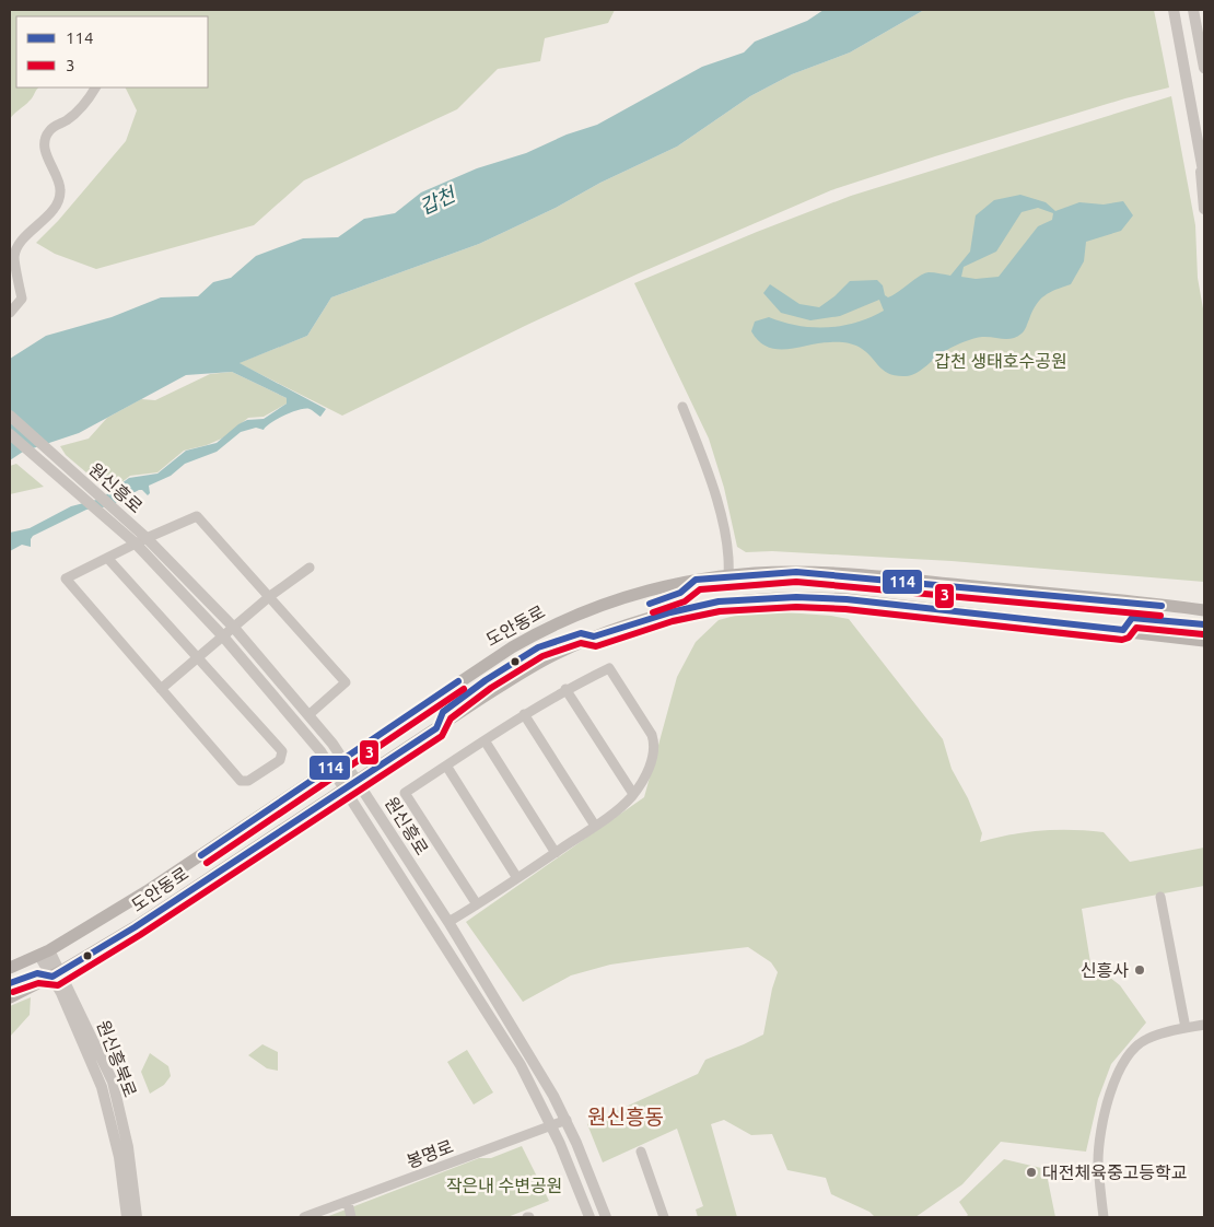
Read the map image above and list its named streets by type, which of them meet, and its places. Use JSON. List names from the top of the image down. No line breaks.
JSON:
{"streets":{"main road":["도안동로"],"street":["원신흥로","원신흥북로","봉명로"]},"crossings":[["원신흥로","도안동로"],["원신흥로","봉명로"],["도안동로","원신흥북로"]],"districts":["원신흥동"],"water":["갑천"],"parks":["갑천 생태호수공원","작은내 수변공원"],"places":["신흥사","대전체육중고등학교"],"lines":["transit line 114","transit line 3"],"legend":["114","3"]}
